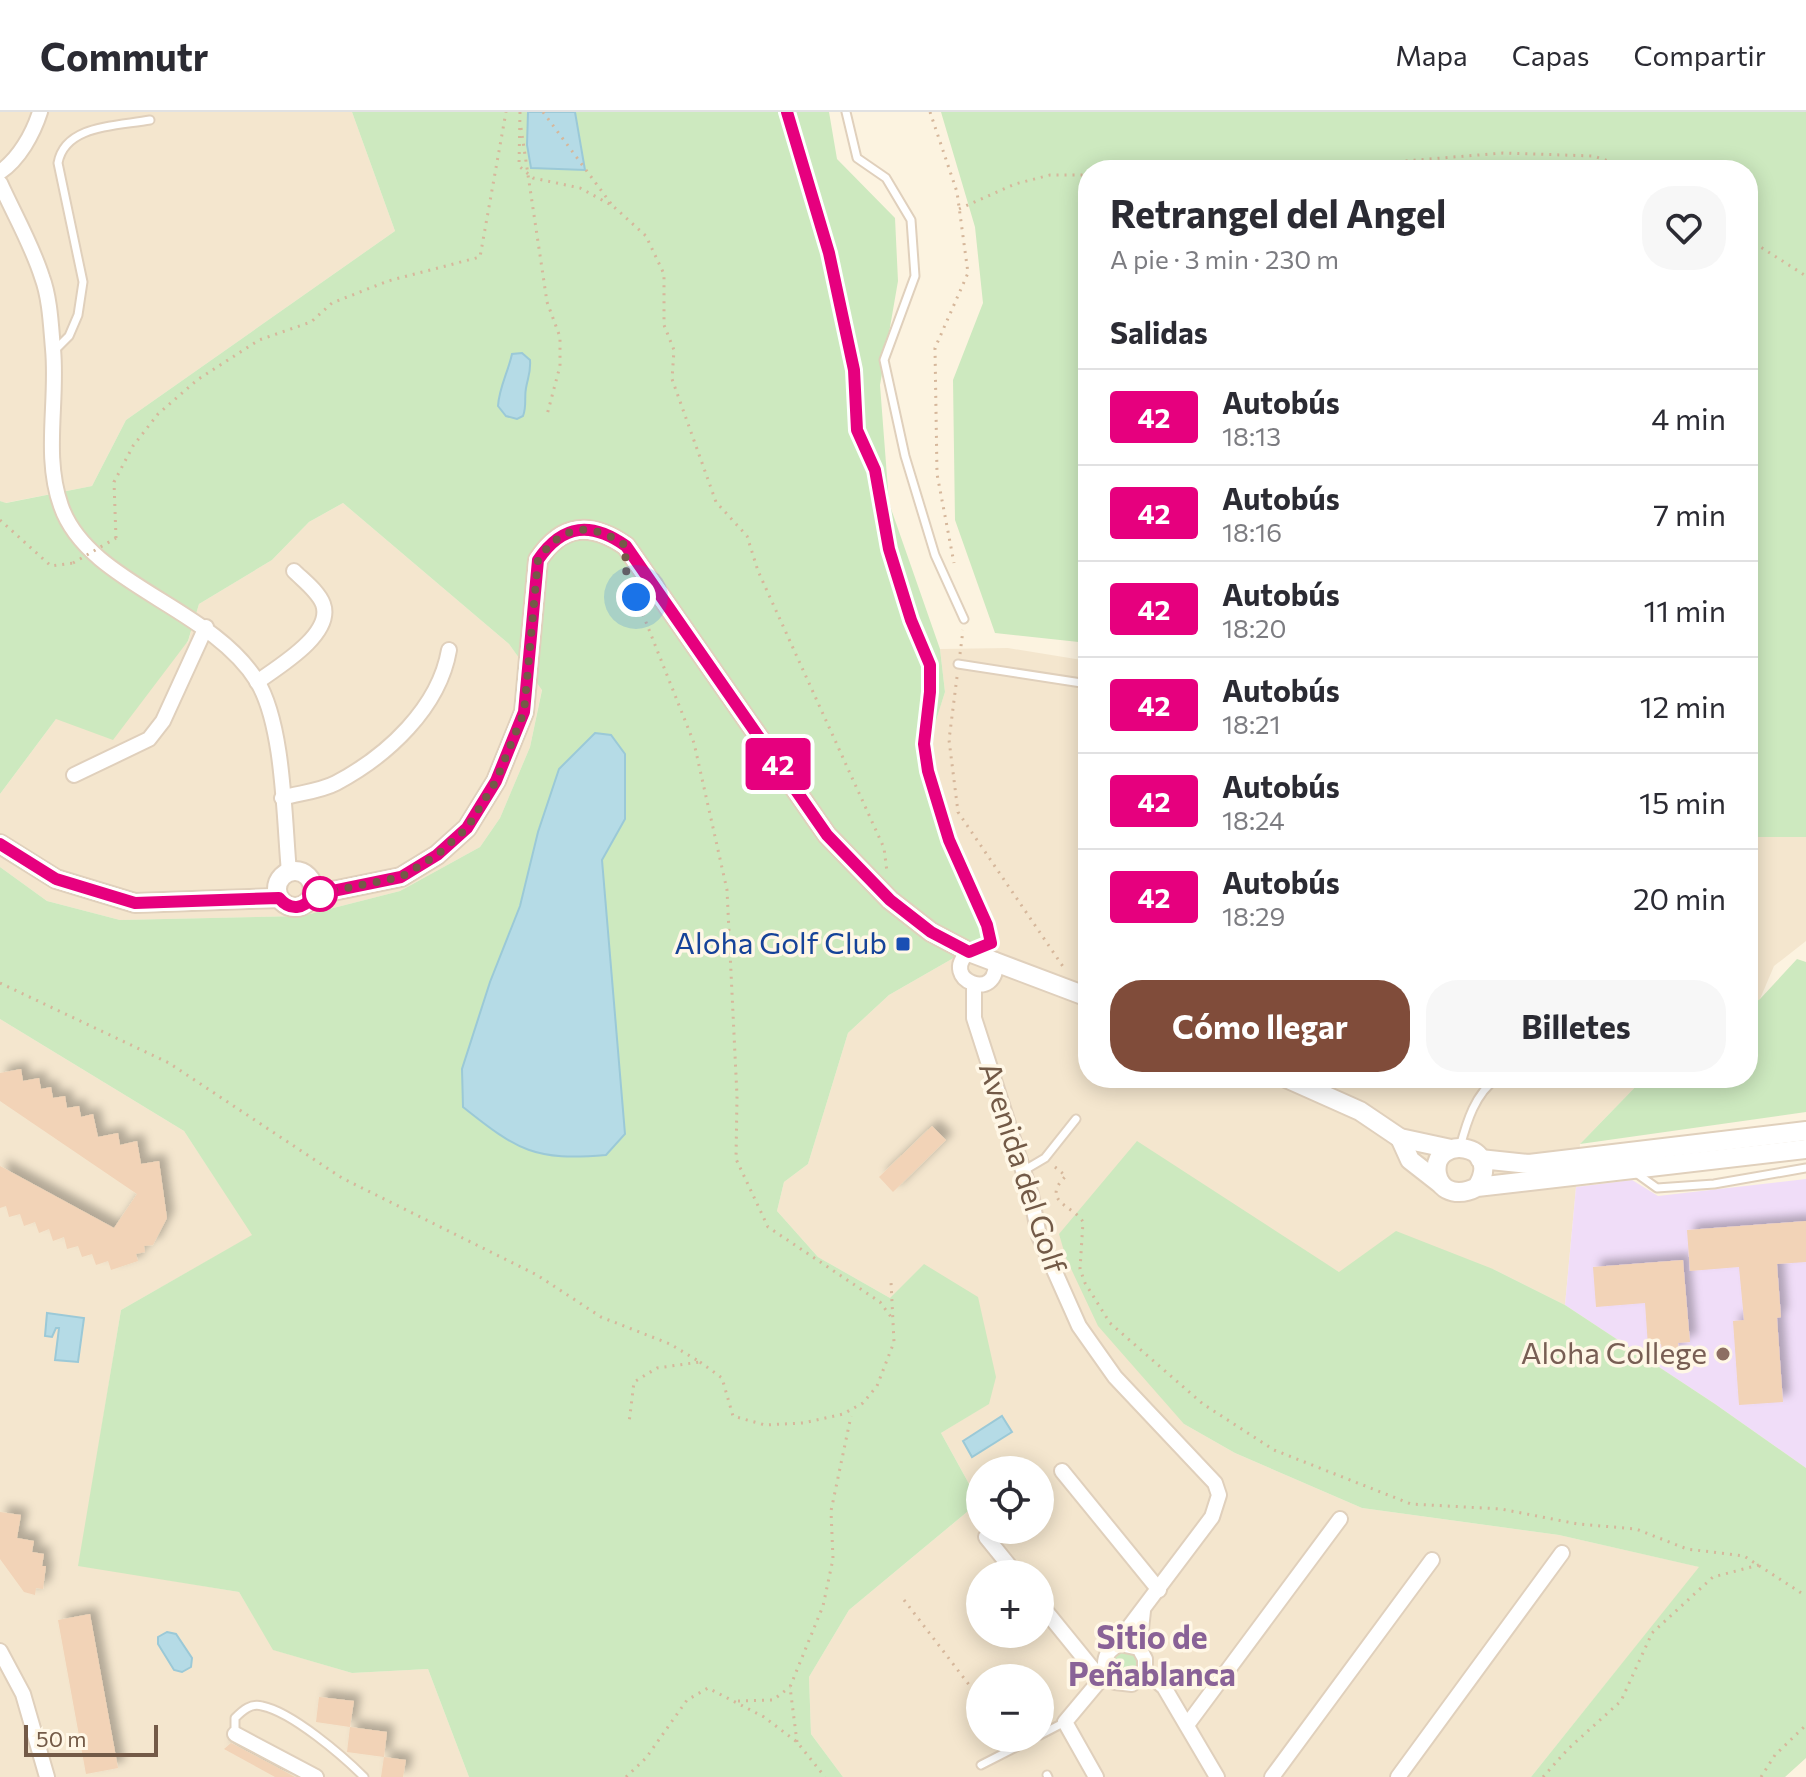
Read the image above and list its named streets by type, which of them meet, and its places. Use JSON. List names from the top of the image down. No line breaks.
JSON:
{"streets":{"street":["Avenida del Golf"]},"districts":["Sitio de Peñablanca"],"places":{"transit":["Aloha Golf Club"],"other":["Aloha College"]},"lines":["bus line 42"],"scale_bar":"50 m","page":{"header":"Commutr","nav":["Mapa","Capas","Compartir"],"on_map":"42","heading":[["Retrangel del Angel","A pie · 3 min · 230 m"],"Salidas"],"list":[{"mark":"42","name":"Autobús","note":"18:13","value":"4 min"},{"mark":"42","name":"Autobús","note":"18:16","value":"7 min"},{"mark":"42","name":"Autobús","note":"18:20","value":"11 min"},{"mark":"42","name":"Autobús","note":"18:21","value":"12 min"},{"mark":"42","name":"Autobús","note":"18:24","value":"15 min"},{"mark":"42","name":"Autobús","note":"18:29","value":"20 min"}],"buttons":["Cómo llegar","Billetes"],"map_buttons":["+","−"],"scale":"50 m"}}
